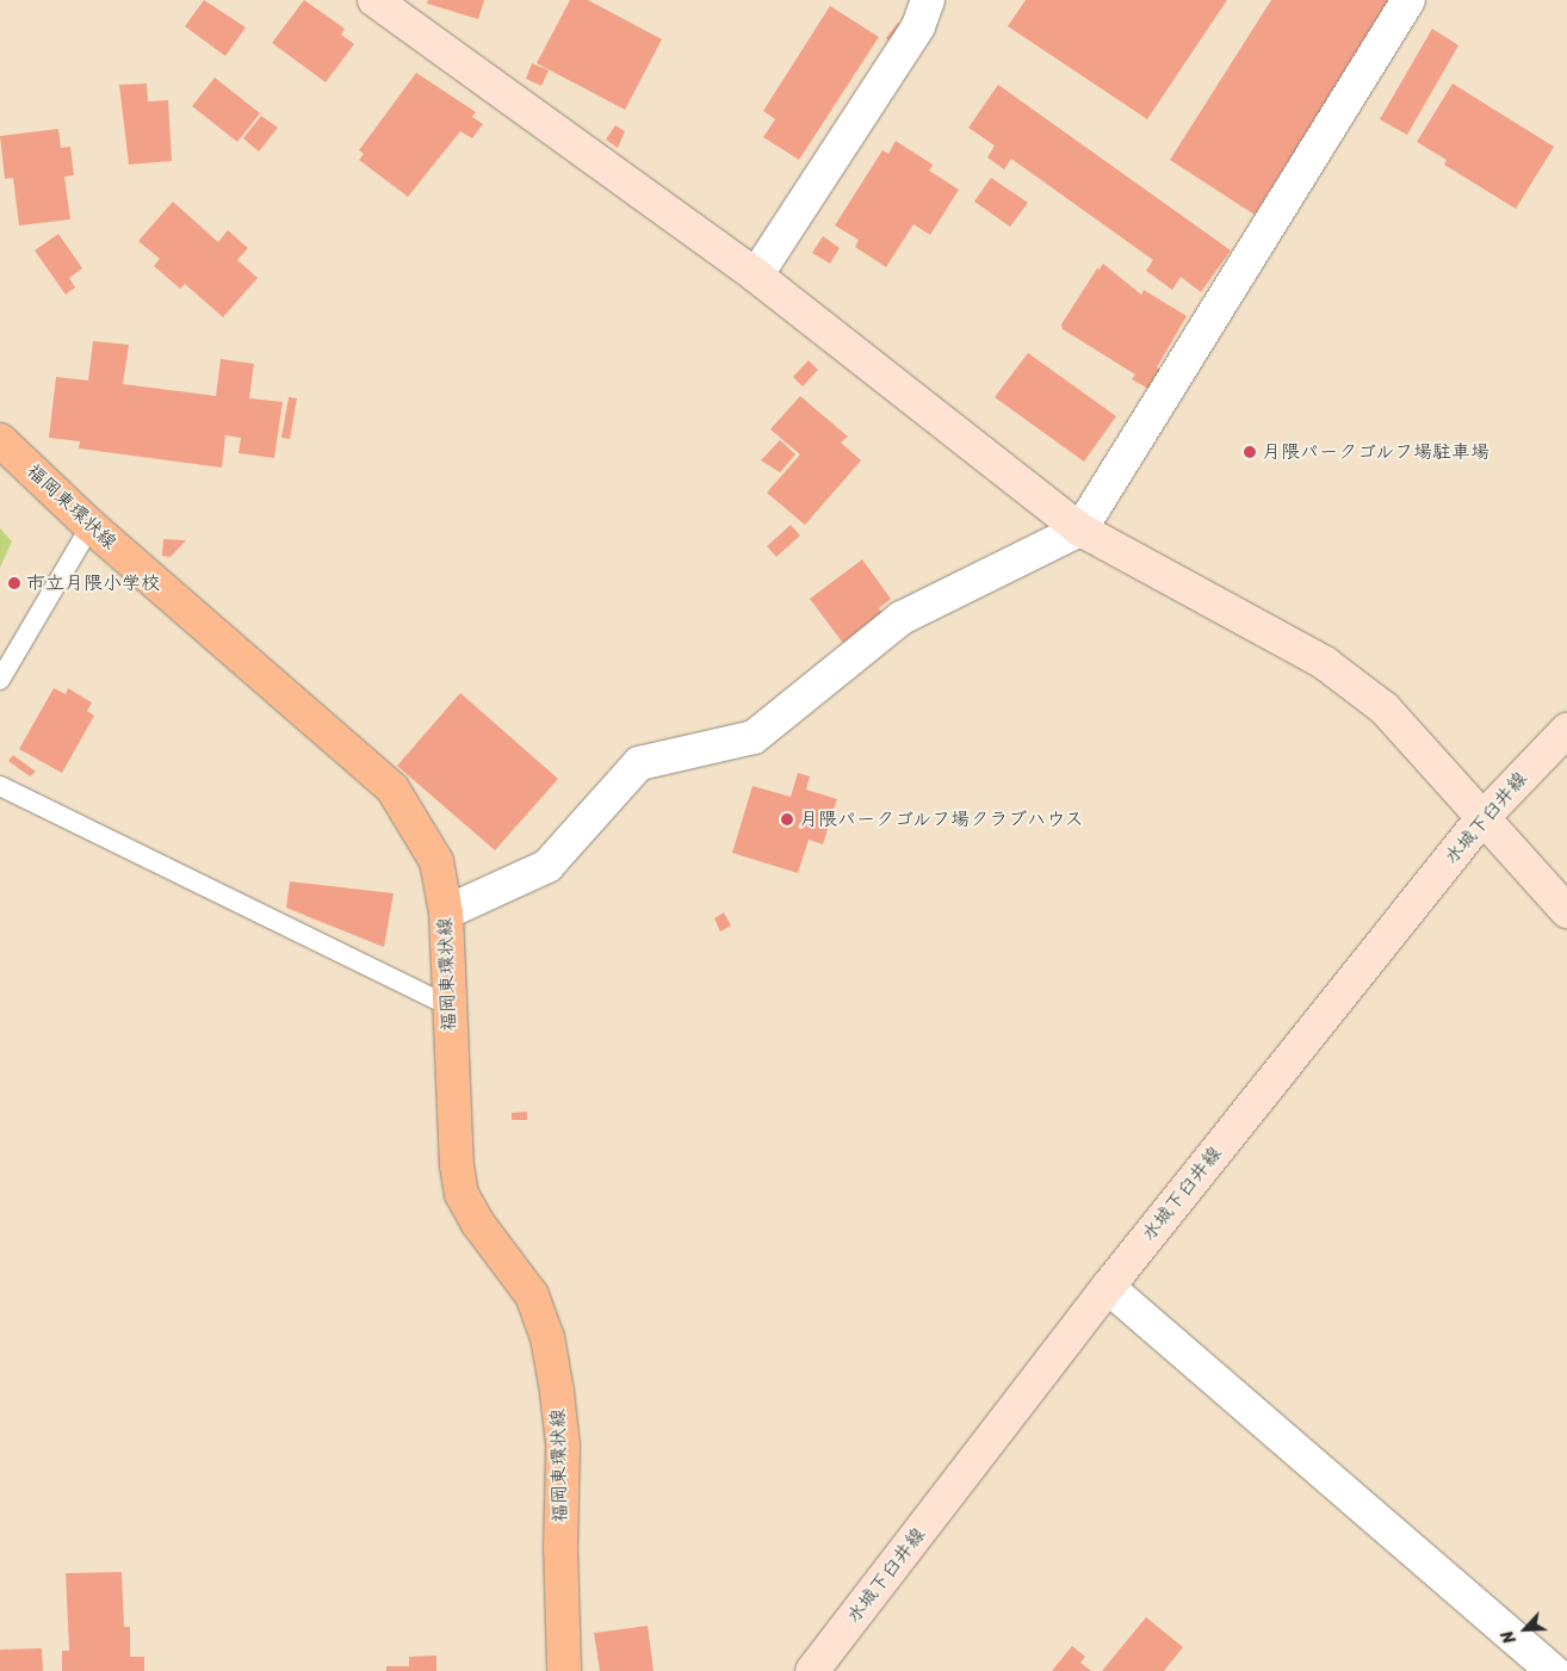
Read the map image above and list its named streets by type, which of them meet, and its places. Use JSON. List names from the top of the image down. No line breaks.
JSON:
{"streets":{"main road":["福岡東環状線"],"street":["水城下臼井線"]},"places":["月隈パークゴルフ場駐車場","市立月隈小学校","月隈パークゴルフ場クラブハウス"],"north":"bottom left"}
